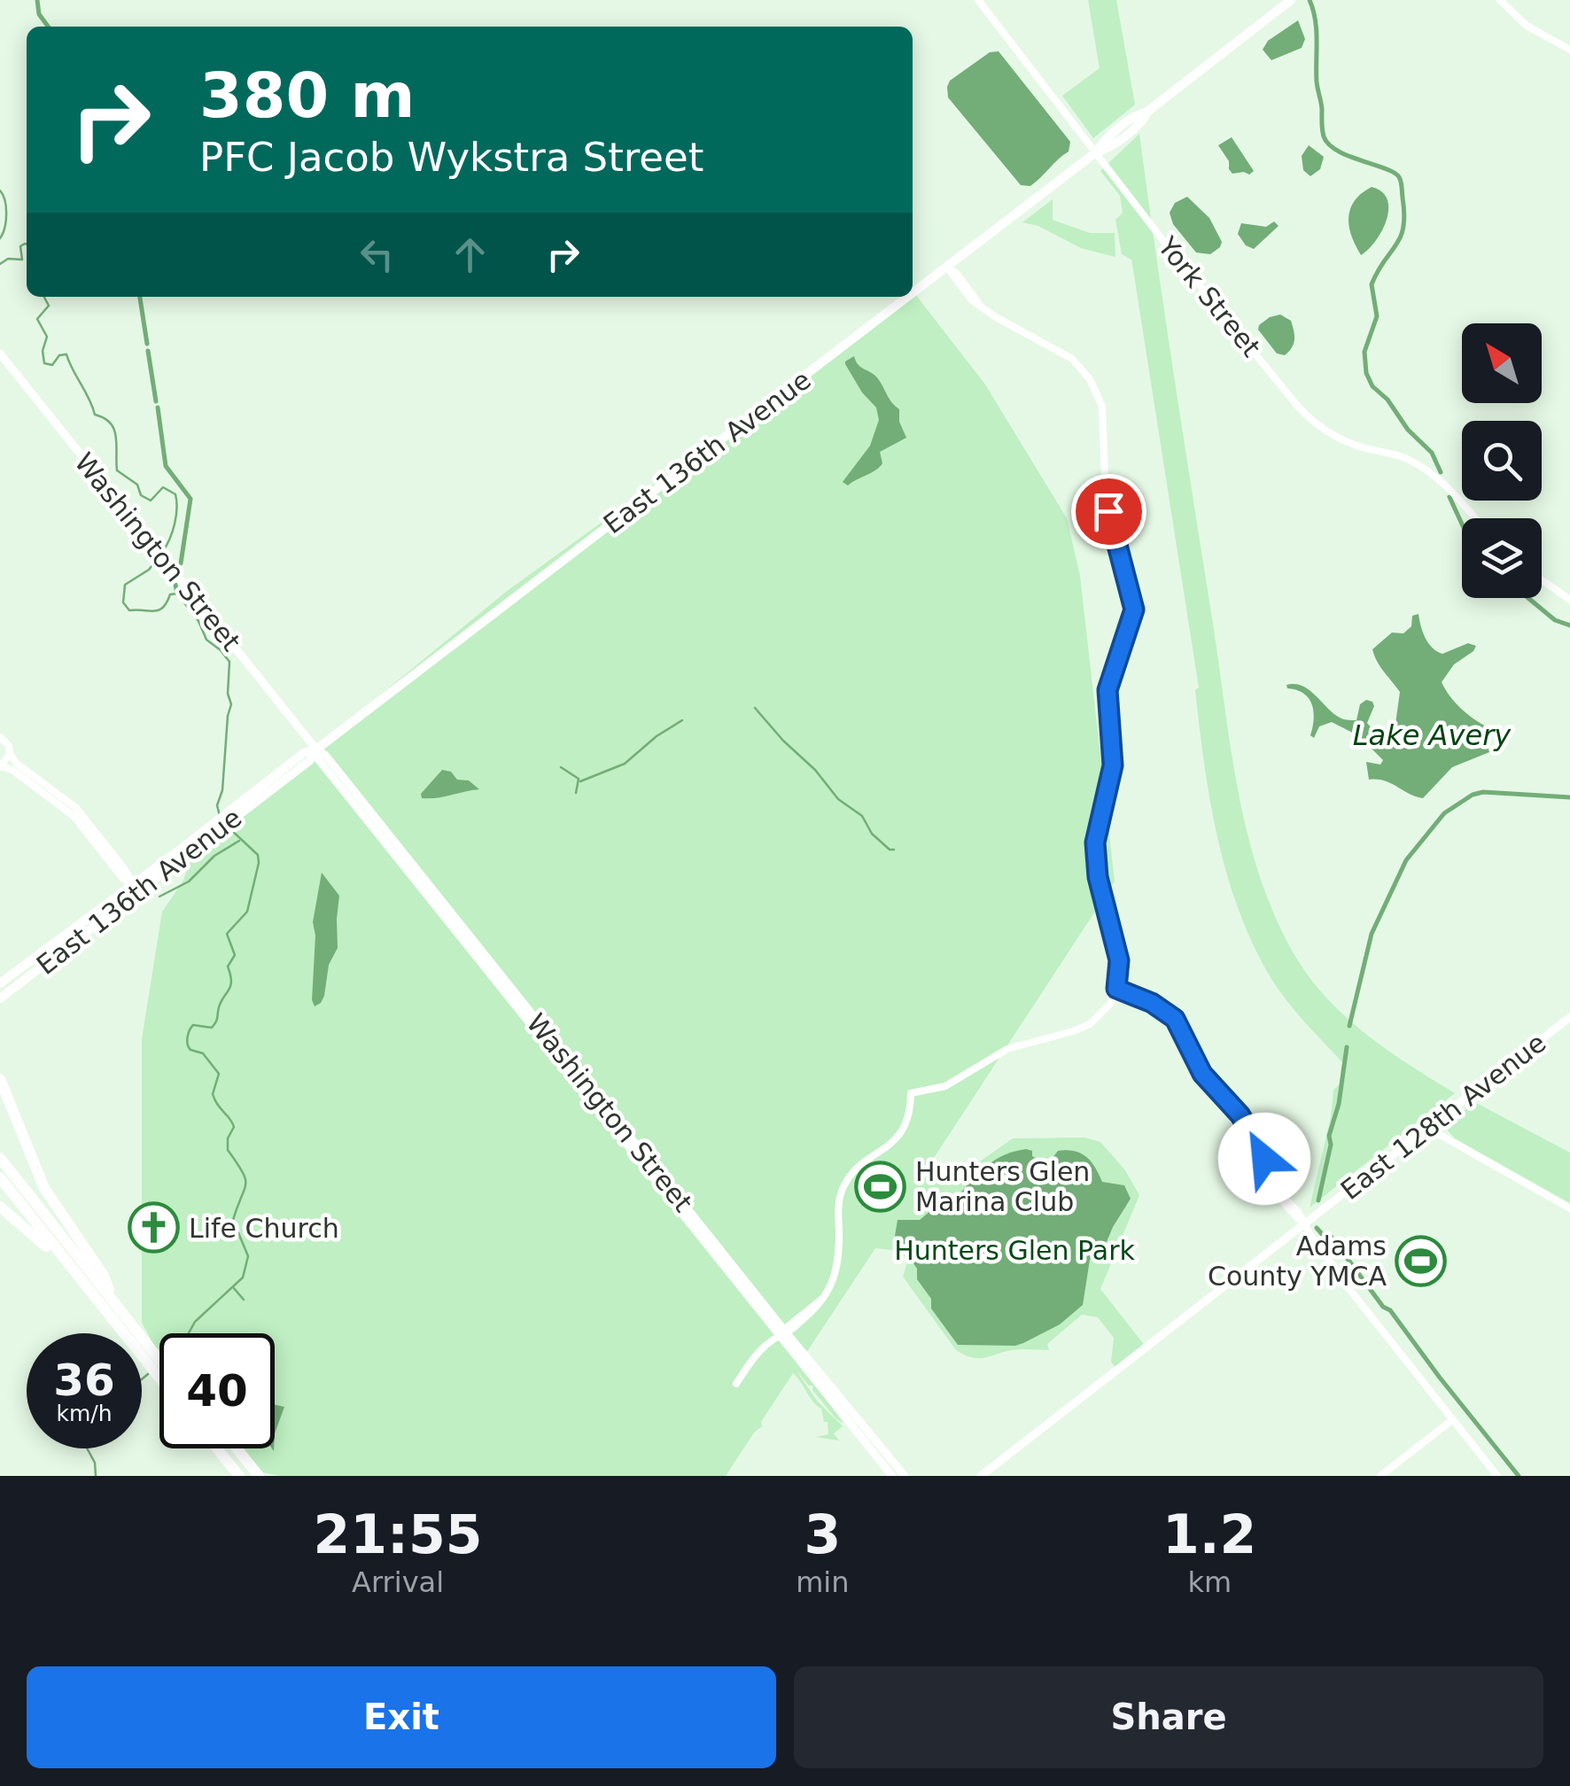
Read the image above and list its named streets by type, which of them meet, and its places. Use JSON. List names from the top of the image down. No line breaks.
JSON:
{"streets":{"main road":["East 136th Avenue","Washington Street","East 128th Avenue"],"street":["York Street"]},"crossings":[["York Street","East 136th Avenue"],["East 136th Avenue","Washington Street"]],"water":["Lake Avery"],"parks":["Hunters Glen Park"],"places":{"sports":["Hunters Glen Marina Club","Adams County YMCA"],"church":["Life Church"]},"north":"top left","page":{"turn":["380 m","PFC Jacob Wykstra Street"],"speed":"36 km/h","limit":"40","eta":["21:55","Arrival","3","min","1.2","km"],"buttons":["Exit","Share"]}}
